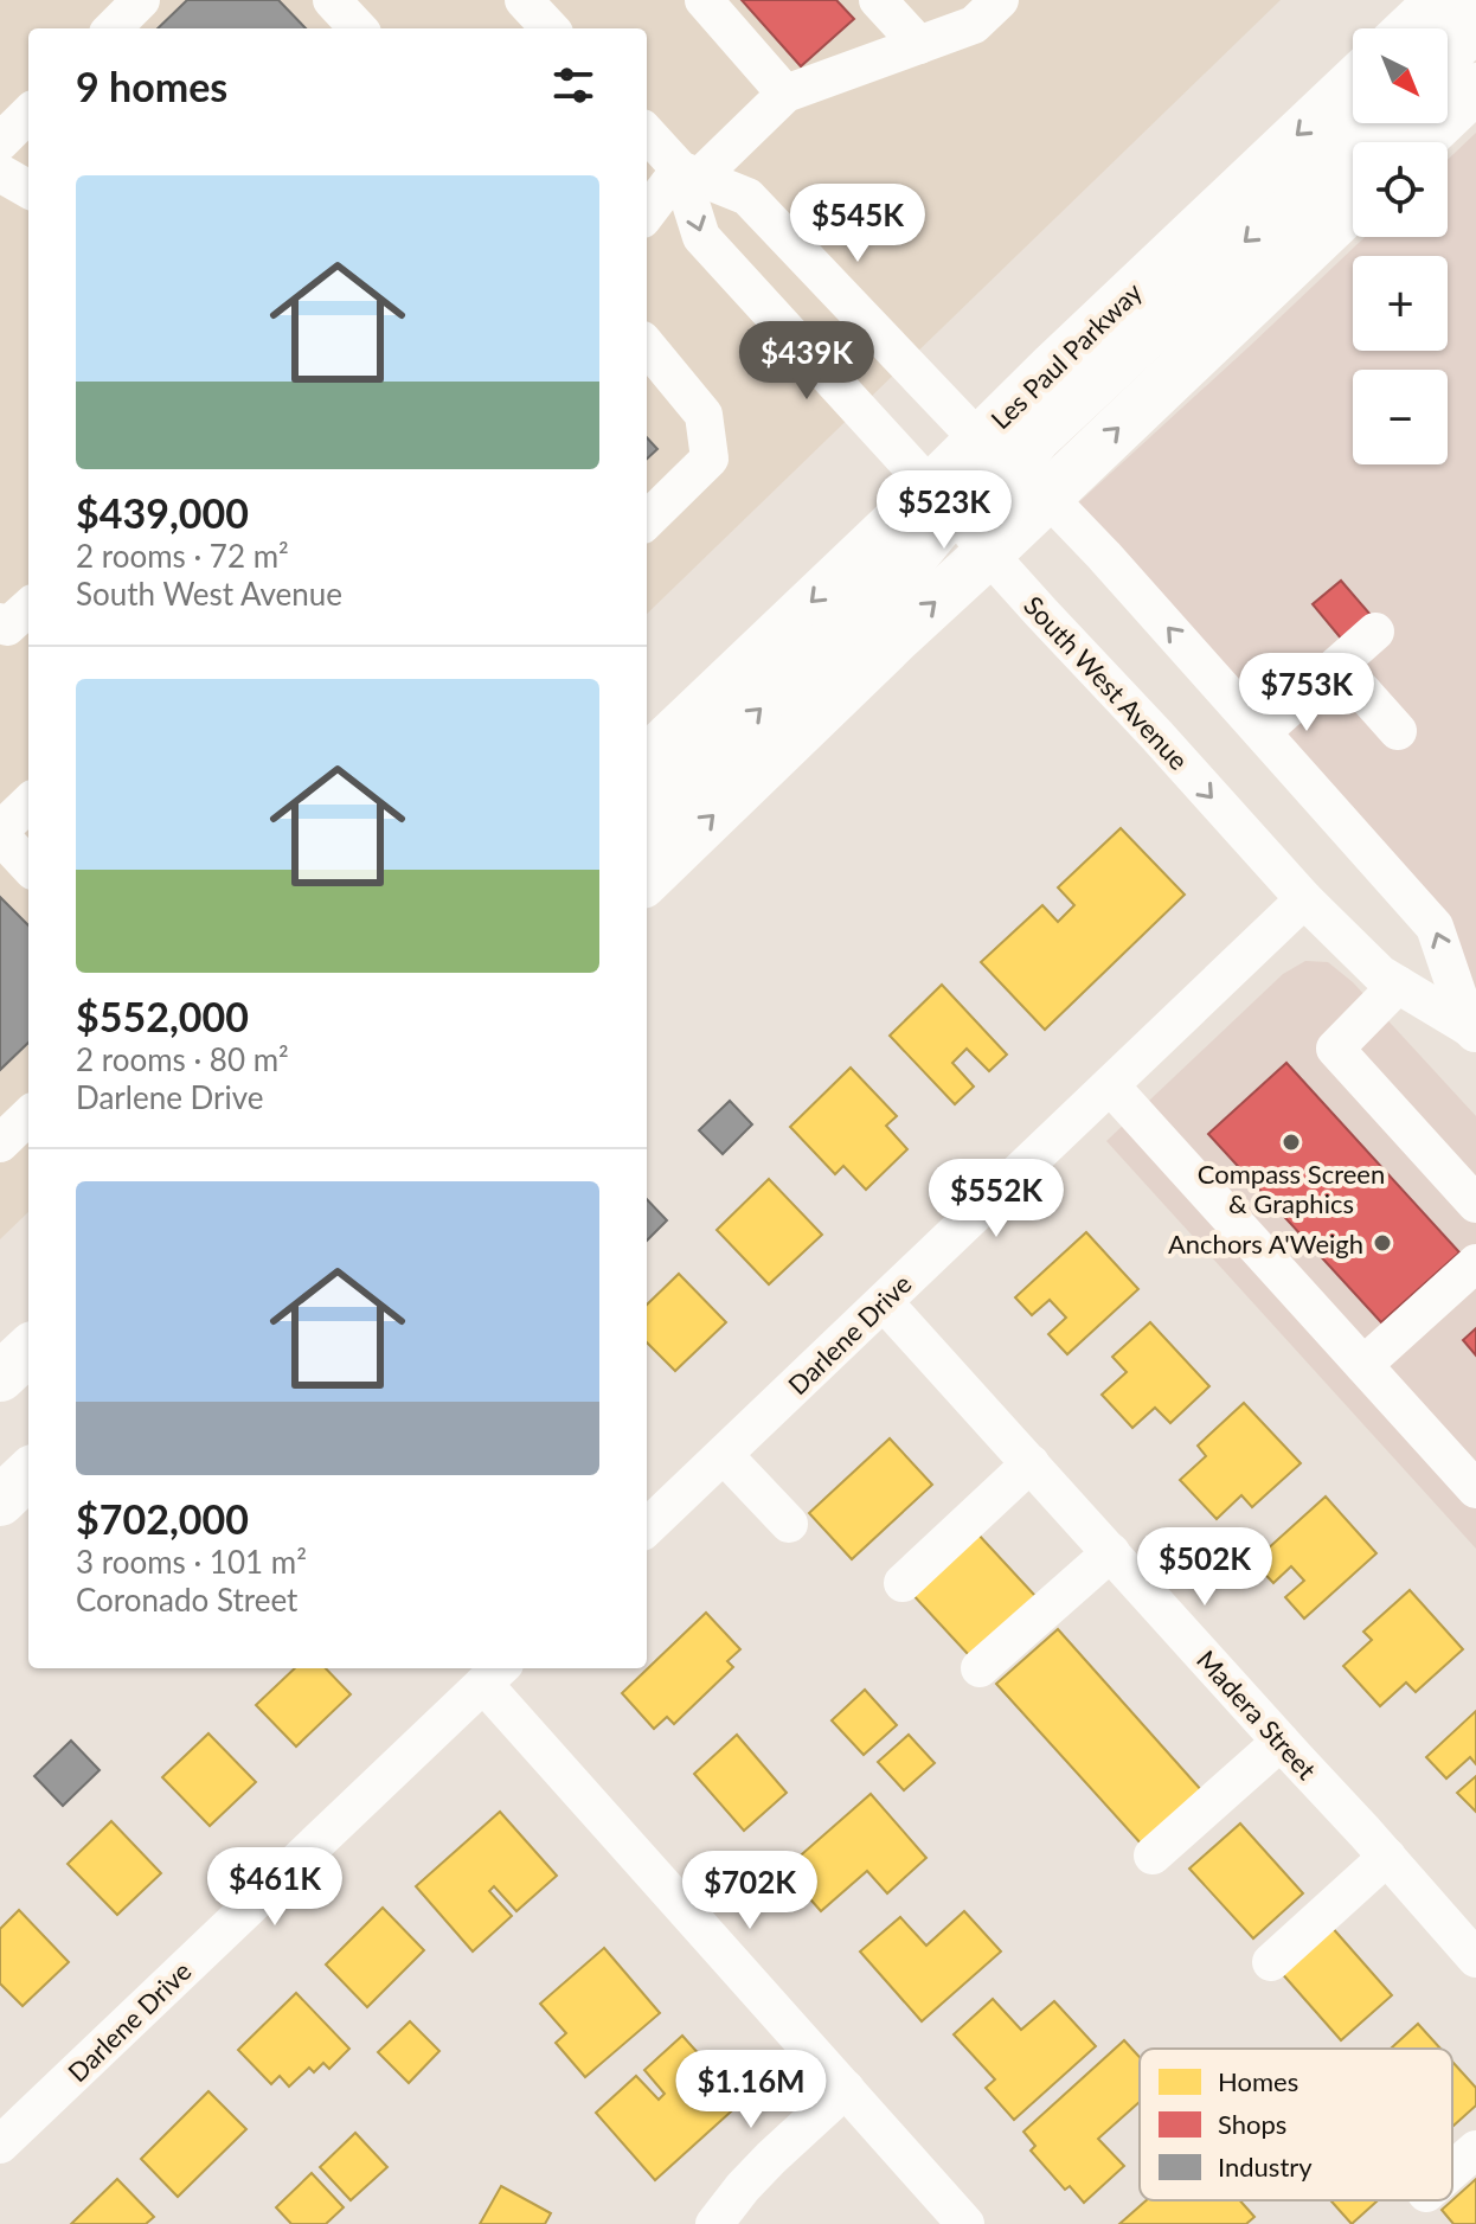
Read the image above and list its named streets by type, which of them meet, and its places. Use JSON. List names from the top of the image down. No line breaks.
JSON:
{"streets":{"main road":["Les Paul Parkway"],"street":["South West Avenue","Darlene Drive","Madera Street"]},"crossings":[["Les Paul Parkway","South West Avenue"],["South West Avenue","Darlene Drive"],["Darlene Drive","Madera Street"]],"places":["Compass Screen & Graphics","Anchors A'Weigh"],"legend":["Homes","Shops","Industry"],"north":"bottom right","page":{"map_buttons":["+","−"],"heading":"9 homes","list":[{"name":"$439,000","note":"2 rooms · 72 m² · South West Avenue"},{"name":"$552,000","note":"2 rooms · 80 m² · Darlene Drive"},{"name":"$702,000","note":"3 rooms · 101 m² · Coronado Street"}],"price":["$545K","$439K","$523K","$753K","$552K","$502K","$461K","$702K","$1.16M"]}}
